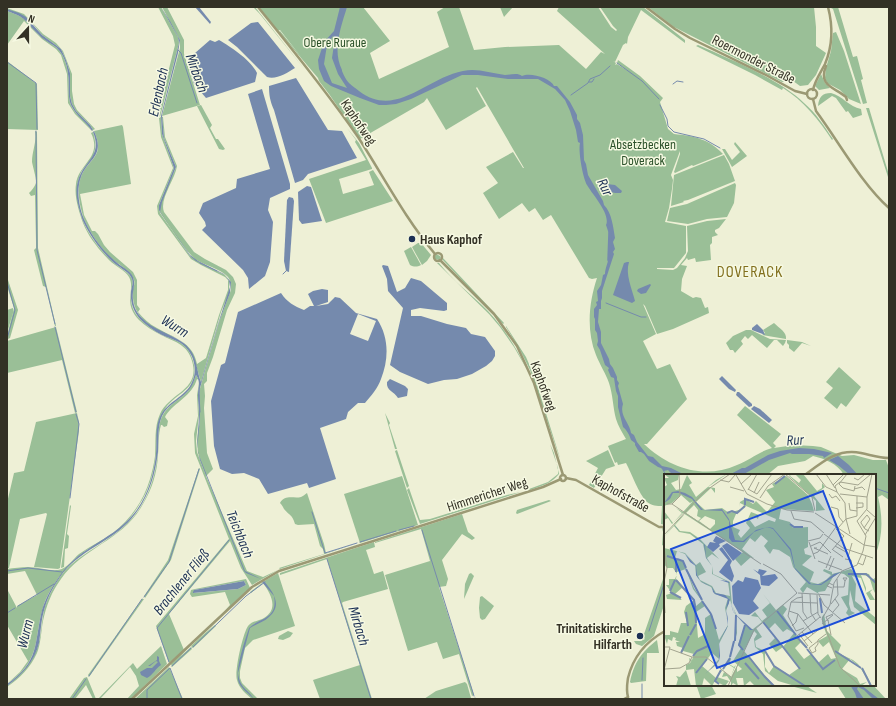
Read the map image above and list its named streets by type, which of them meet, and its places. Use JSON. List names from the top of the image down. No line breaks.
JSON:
{"streets":{"main road":["Roermonder Straße","Kaphofweg","Kaphofstraße","Himmericher Weg"]},"crossings":[["Kaphofstraße","Himmericher Weg"]],"districts":["DOVERACK"],"water":["Mirbach","Erlenbach","Rur","Wurm","Teichbach","Brachlener Fließ"],"parks":["Obere Ruraue","Absetzbecken Doverack"],"places":["Haus Kaphof","Trinitatiskirche Hilfarth"],"north":"top"}
